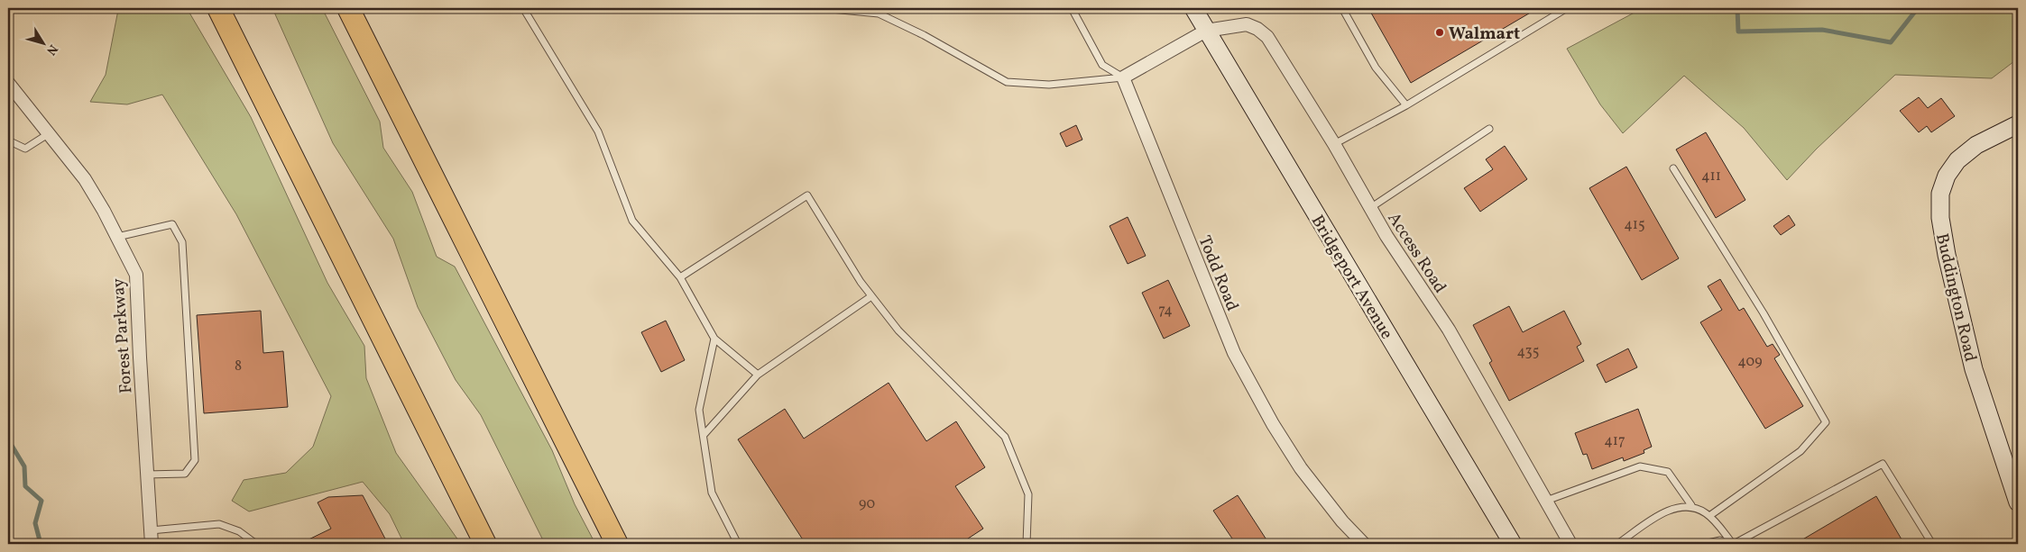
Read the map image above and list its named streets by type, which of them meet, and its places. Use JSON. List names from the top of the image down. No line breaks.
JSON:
{"streets":{"main road":["Bridgeport Avenue","Buddington Road"],"street":["Access Road","Todd Road","Forest Parkway"]},"crossings":[["Access Road","Bridgeport Avenue"]],"places":["Walmart"],"house_numbers":["411","415","74","435","409","8","417","90"],"north":"bottom right"}
